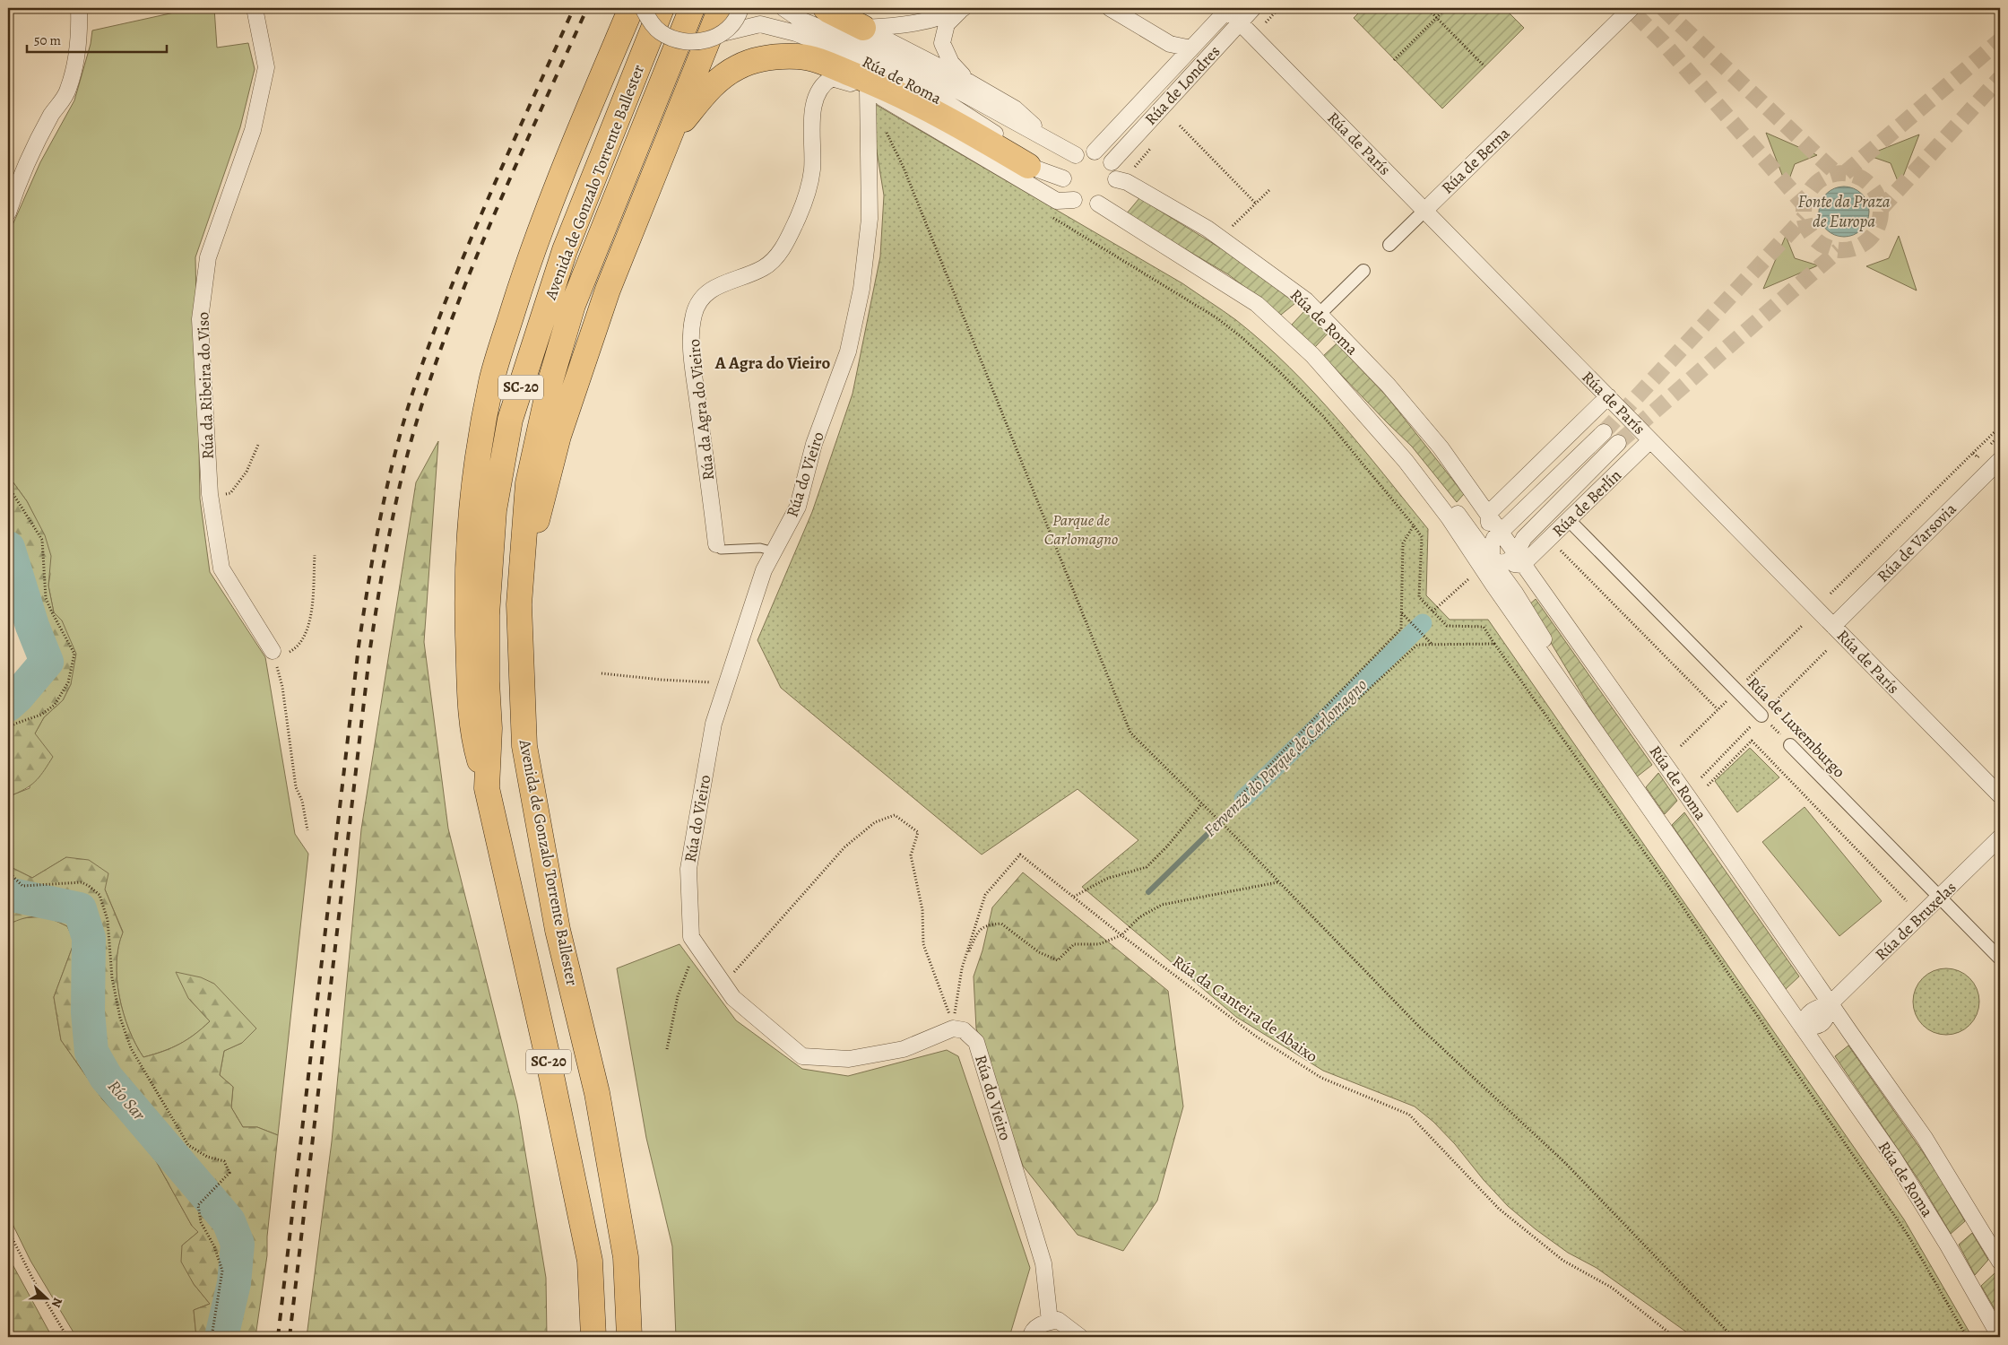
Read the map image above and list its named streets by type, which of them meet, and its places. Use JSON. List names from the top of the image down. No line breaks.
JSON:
{"streets":{"highway":["Avenida de Gonzalo Torrente Ballester","SC-20"],"street":["Rúa de Roma","Rúa de Londres","Rúa de París","Rúa de Berna","Rúa da Ribeira do Viso","Rúa da Agra do Vieiro","Rúa do Vieiro","Rúa de Berlín","Rúa de Varsovia","Rúa de Luxemburgo","Rúa de Bruxelas"],"path":["Rúa da Canteira de Abaixo"]},"crossings":[["Rúa de Roma","Rúa de Londres"],["Rúa de Roma","Rúa da Agra do Vieiro"],["Rúa de Roma","Rúa do Vieiro"],["Rúa de Roma","Rúa de Berlín"],["Rúa de Roma","Rúa de Bruxelas"],["Rúa de Londres","Rúa de París"],["Rúa de París","Rúa de Berna"],["Rúa de París","Rúa de Berlín"],["Rúa de París","Rúa de Varsovia"],["Rúa da Agra do Vieiro","Rúa do Vieiro"],["Rúa do Vieiro","Rúa da Canteira de Abaixo"],["Rúa de Berlín","Rúa de Luxemburgo"],["Rúa de Luxemburgo","Rúa de Bruxelas"]],"districts":["A Agra do Vieiro"],"water":["Fonte da Praza de Europa","Fervenza do Parque de Carlomagno","Río Sar"],"parks":["Parque de Carlomagno"],"scale_bar":"50 m","north":"right"}
